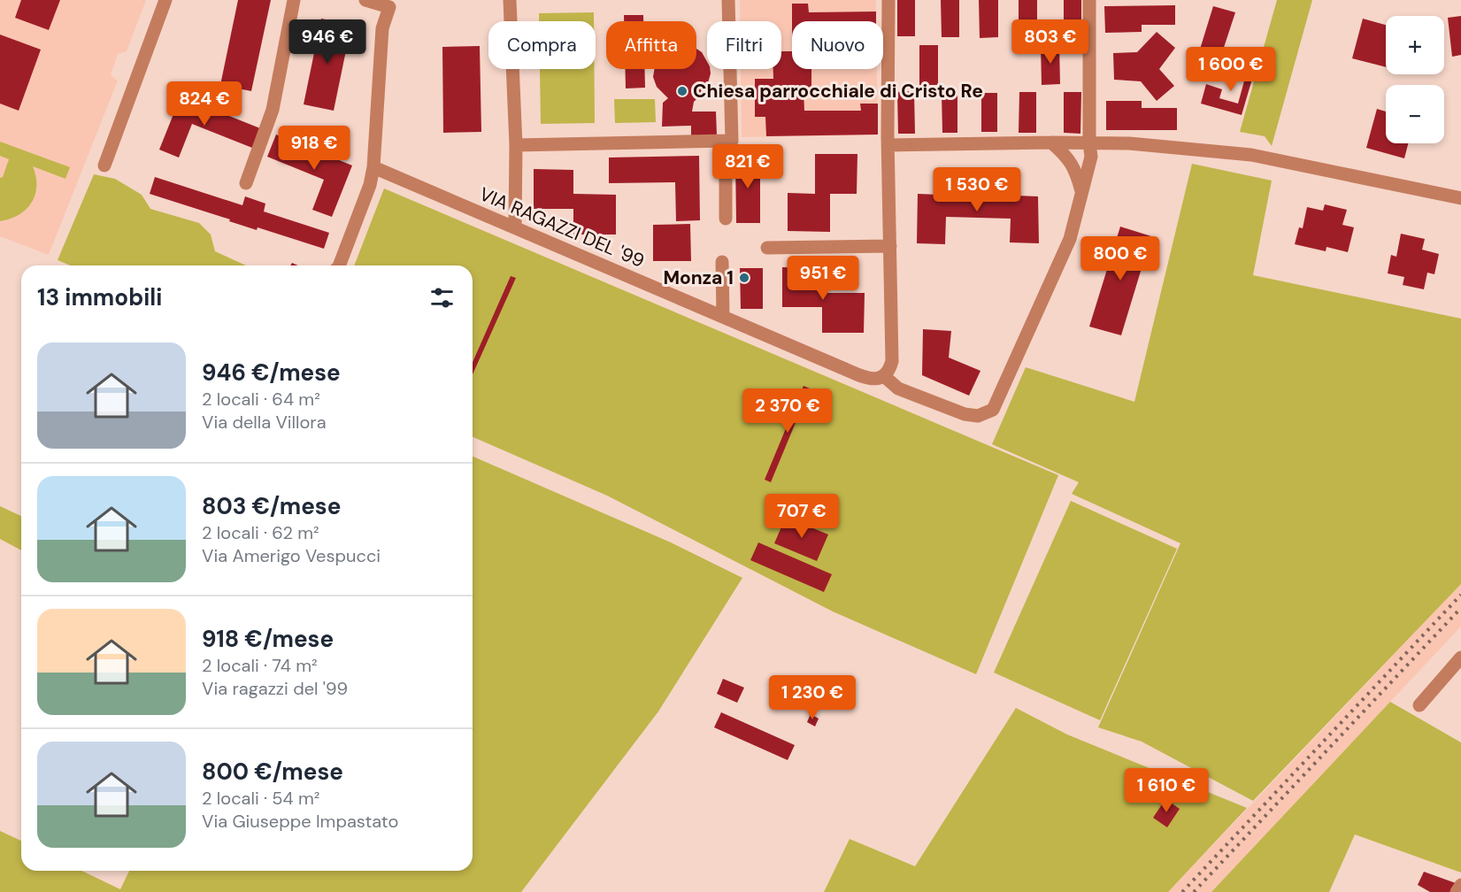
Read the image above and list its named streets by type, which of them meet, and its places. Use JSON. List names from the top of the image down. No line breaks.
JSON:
{"streets":{"street":["VIA RAGAZZI DEL '99"]},"places":["Chiesa parrocchiale di Cristo Re","Monza 1"],"page":{"map_buttons":["+","−"],"price":["946 €","803 €","1 600 €","824 €","918 €","821 €","1 530 €","800 €","951 €","2 370 €","707 €","1 230 €","1 610 €"],"chip":["Compra","Affitta","Filtri","Nuovo"],"heading":"13 immobili","list":[{"name":"946 €/mese","note":"2 locali · 64 m² · Via della Villora"},{"name":"803 €/mese","note":"2 locali · 62 m² · Via Amerigo Vespucci"},{"name":"918 €/mese","note":"2 locali · 74 m² · Via ragazzi del '99"},{"name":"800 €/mese","note":"2 locali · 54 m² · Via Giuseppe Impastato"}]}}
